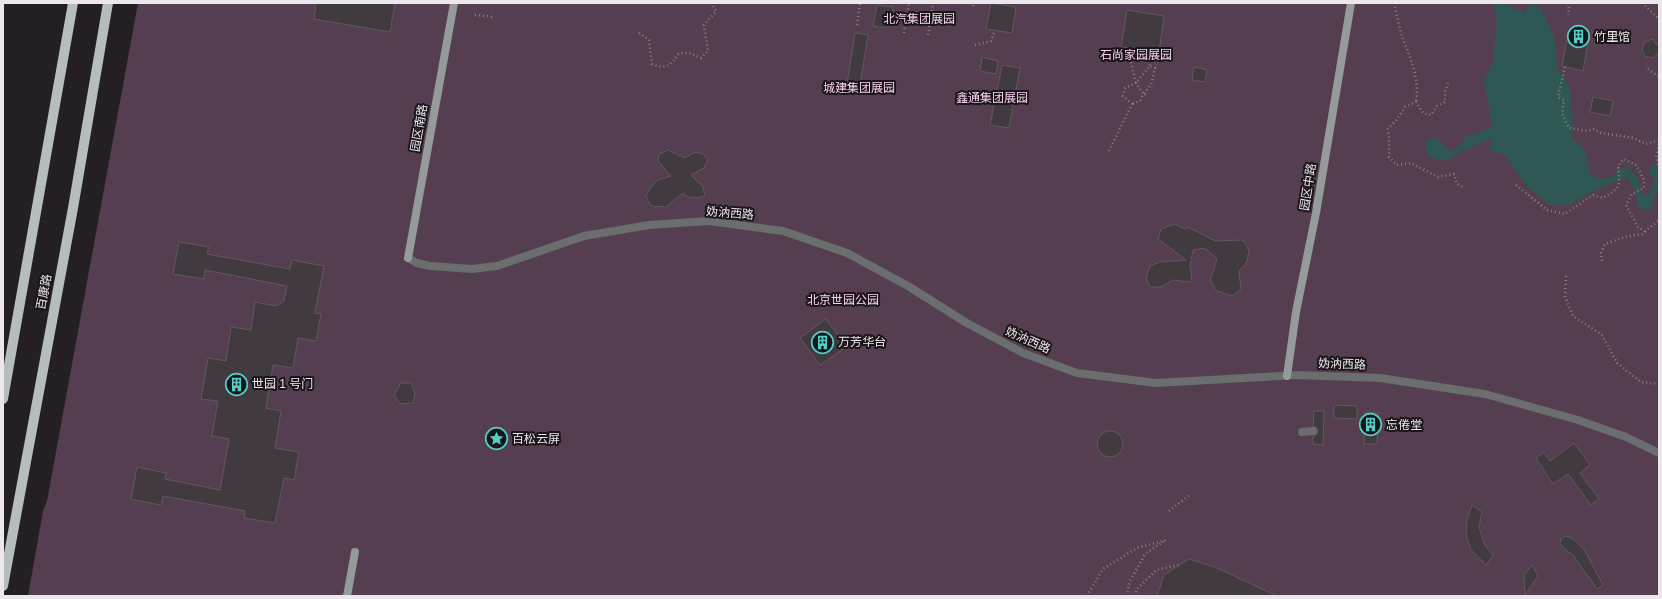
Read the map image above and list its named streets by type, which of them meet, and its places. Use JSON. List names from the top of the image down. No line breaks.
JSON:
{"streets":{"main road":["百康路"],"street":["园区南路","园区中路","妫汭西路"]},"crossings":[["园区南路","妫汭西路"],["园区中路","妫汭西路"]],"parks":["北汽集团展园","石尚家园展园","城建集团展园","鑫通集团展园","北京世园公园"],"places":{"building":["竹里馆","万芳华台","世园 1 号门","忘倦堂"],"place":["百松云屏"]}}
